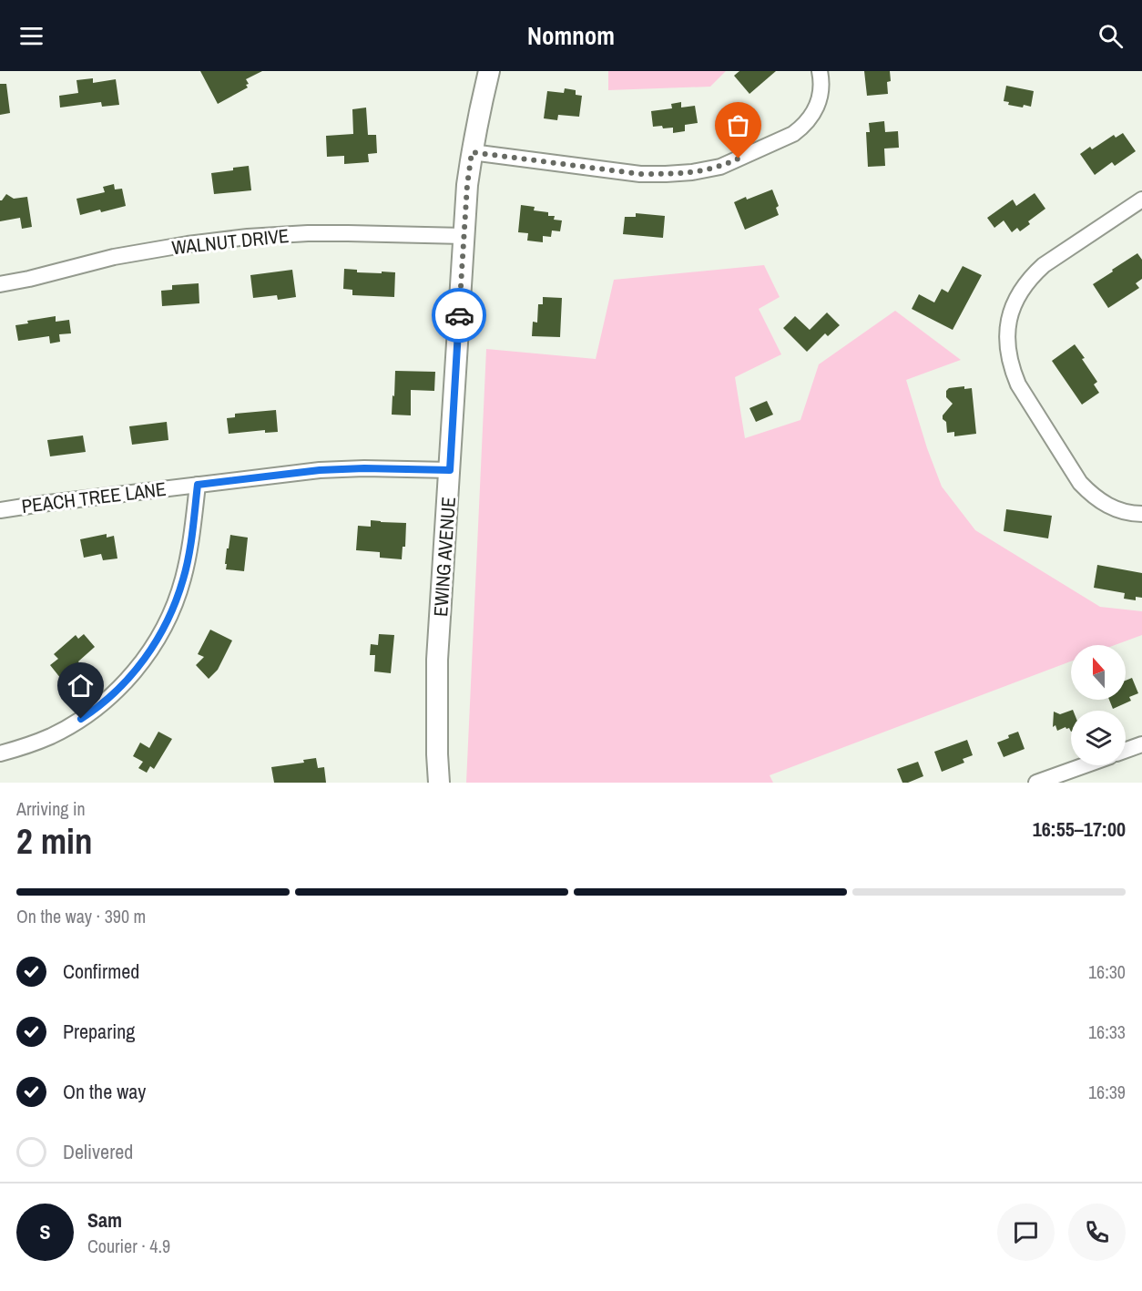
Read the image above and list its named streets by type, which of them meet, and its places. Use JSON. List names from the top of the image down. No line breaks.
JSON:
{"streets":{"main road":["EWING AVENUE"],"street":["WALNUT DRIVE","PEACH TREE LANE"]},"crossings":[["WALNUT DRIVE","EWING AVENUE"],["PEACH TREE LANE","EWING AVENUE"]],"north":"top","page":{"header":"Nomnom","heading":["2 min","Arriving in","16:55–17:00"],"panel":["Sam","Courier · 4.9"],"bar":"On the way · 390 m","list":[["Confirmed","16:30"],["Preparing","16:33"],["On the way","16:39"],"Delivered"],"round":"S"}}
